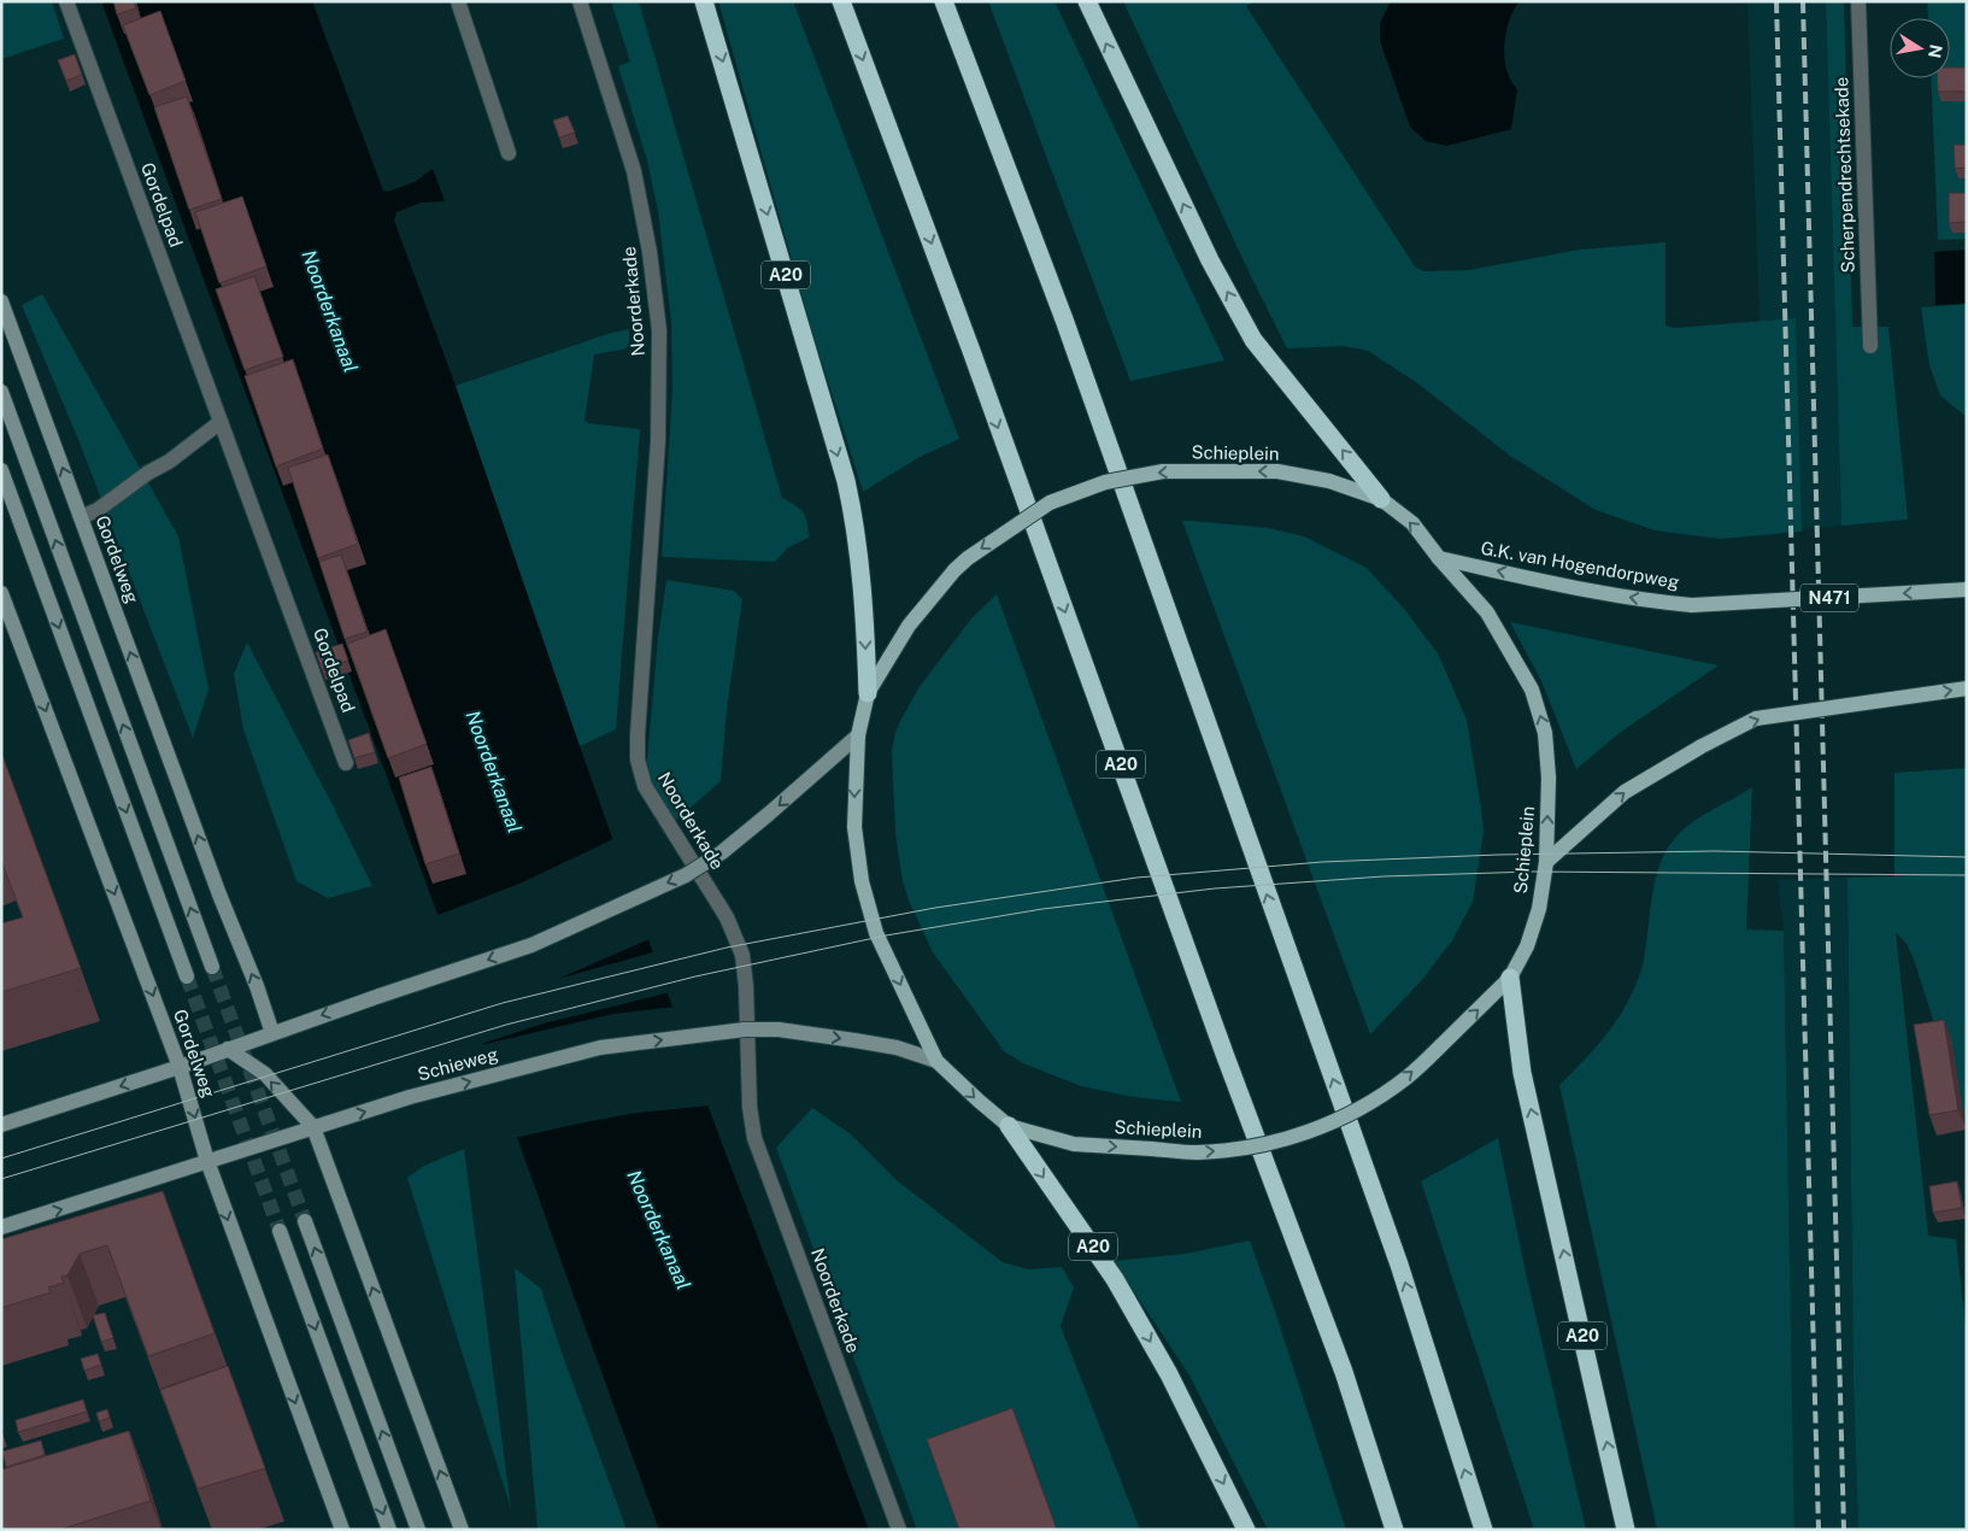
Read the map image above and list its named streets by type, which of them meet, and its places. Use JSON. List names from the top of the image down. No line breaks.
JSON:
{"streets":{"highway":["A20"],"main road":["Schieplein","Gordelweg","G.K. van Hogendorpweg","N471","Schieweg"],"street":["Scherpendrechtsekade","Gordelpad","Noorderkade"]},"crossings":[["A20","Schieplein"],["Schieplein","G.K. van Hogendorpweg"],["Schieplein","Schieweg"],["Gordelweg","Schieweg"]],"one_way":["G.K. van Hogendorpweg"],"water":["Noorderkanaal"],"north":"right"}
